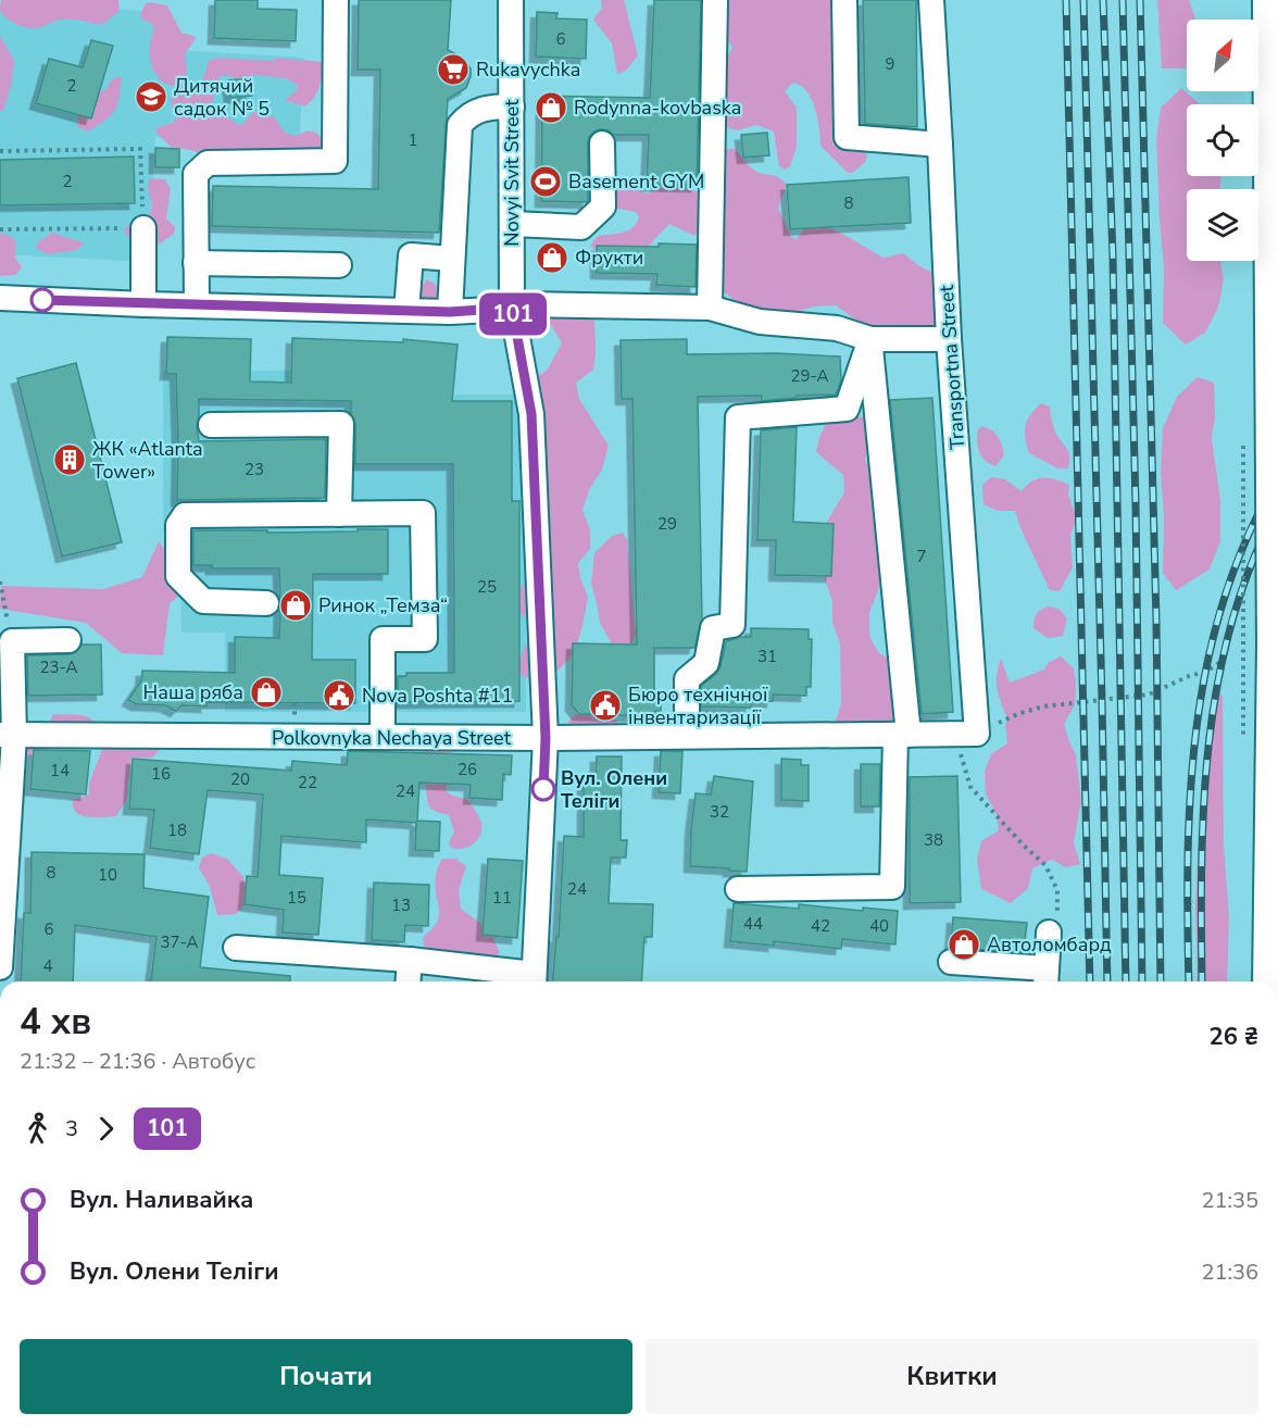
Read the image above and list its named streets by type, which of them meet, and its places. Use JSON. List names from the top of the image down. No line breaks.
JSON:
{"streets":{"street":["Novyi Svit Street","Transportna Street","Polkovnyka Nechaya Street"]},"crossings":[["Novyi Svit Street","Polkovnyka Nechaya Street"],["Transportna Street","Polkovnyka Nechaya Street"]],"places":{"supermarket":["Rukavychka"],"school or university":["Дитячий садок № 5"],"shop":["Rodynna-kovbaska","Фрукти","Ринок „Темза“","Наша ряба","Автоломбард"],"sports":["Basement GYM"],"building":["ЖК «Atlanta Tower»"],"public building":["Nova Poshta #11","Бюро технічної інвентаризації"],"other":["Вул. Олени Теліги"]},"lines":["bus line 101"],"house_numbers":["6","9","2","1","2","8","29-А","23","29","7","25","31","23-А","26","14","16","20","22","24","32","18","38","8","10","24","15","11","13","44","42","40","6","37-А","4"],"north":"top right","page":{"on_map":"101","heading":["4 хв","21:32 – 21:36 · Автобус","26 ₴"],"legs":["3","101"],"list":[{"name":"Вул. Наливайка","value":"21:35"},{"name":"Вул. Олени Теліги","value":"21:36"}],"buttons":["Почати","Квитки"]}}
